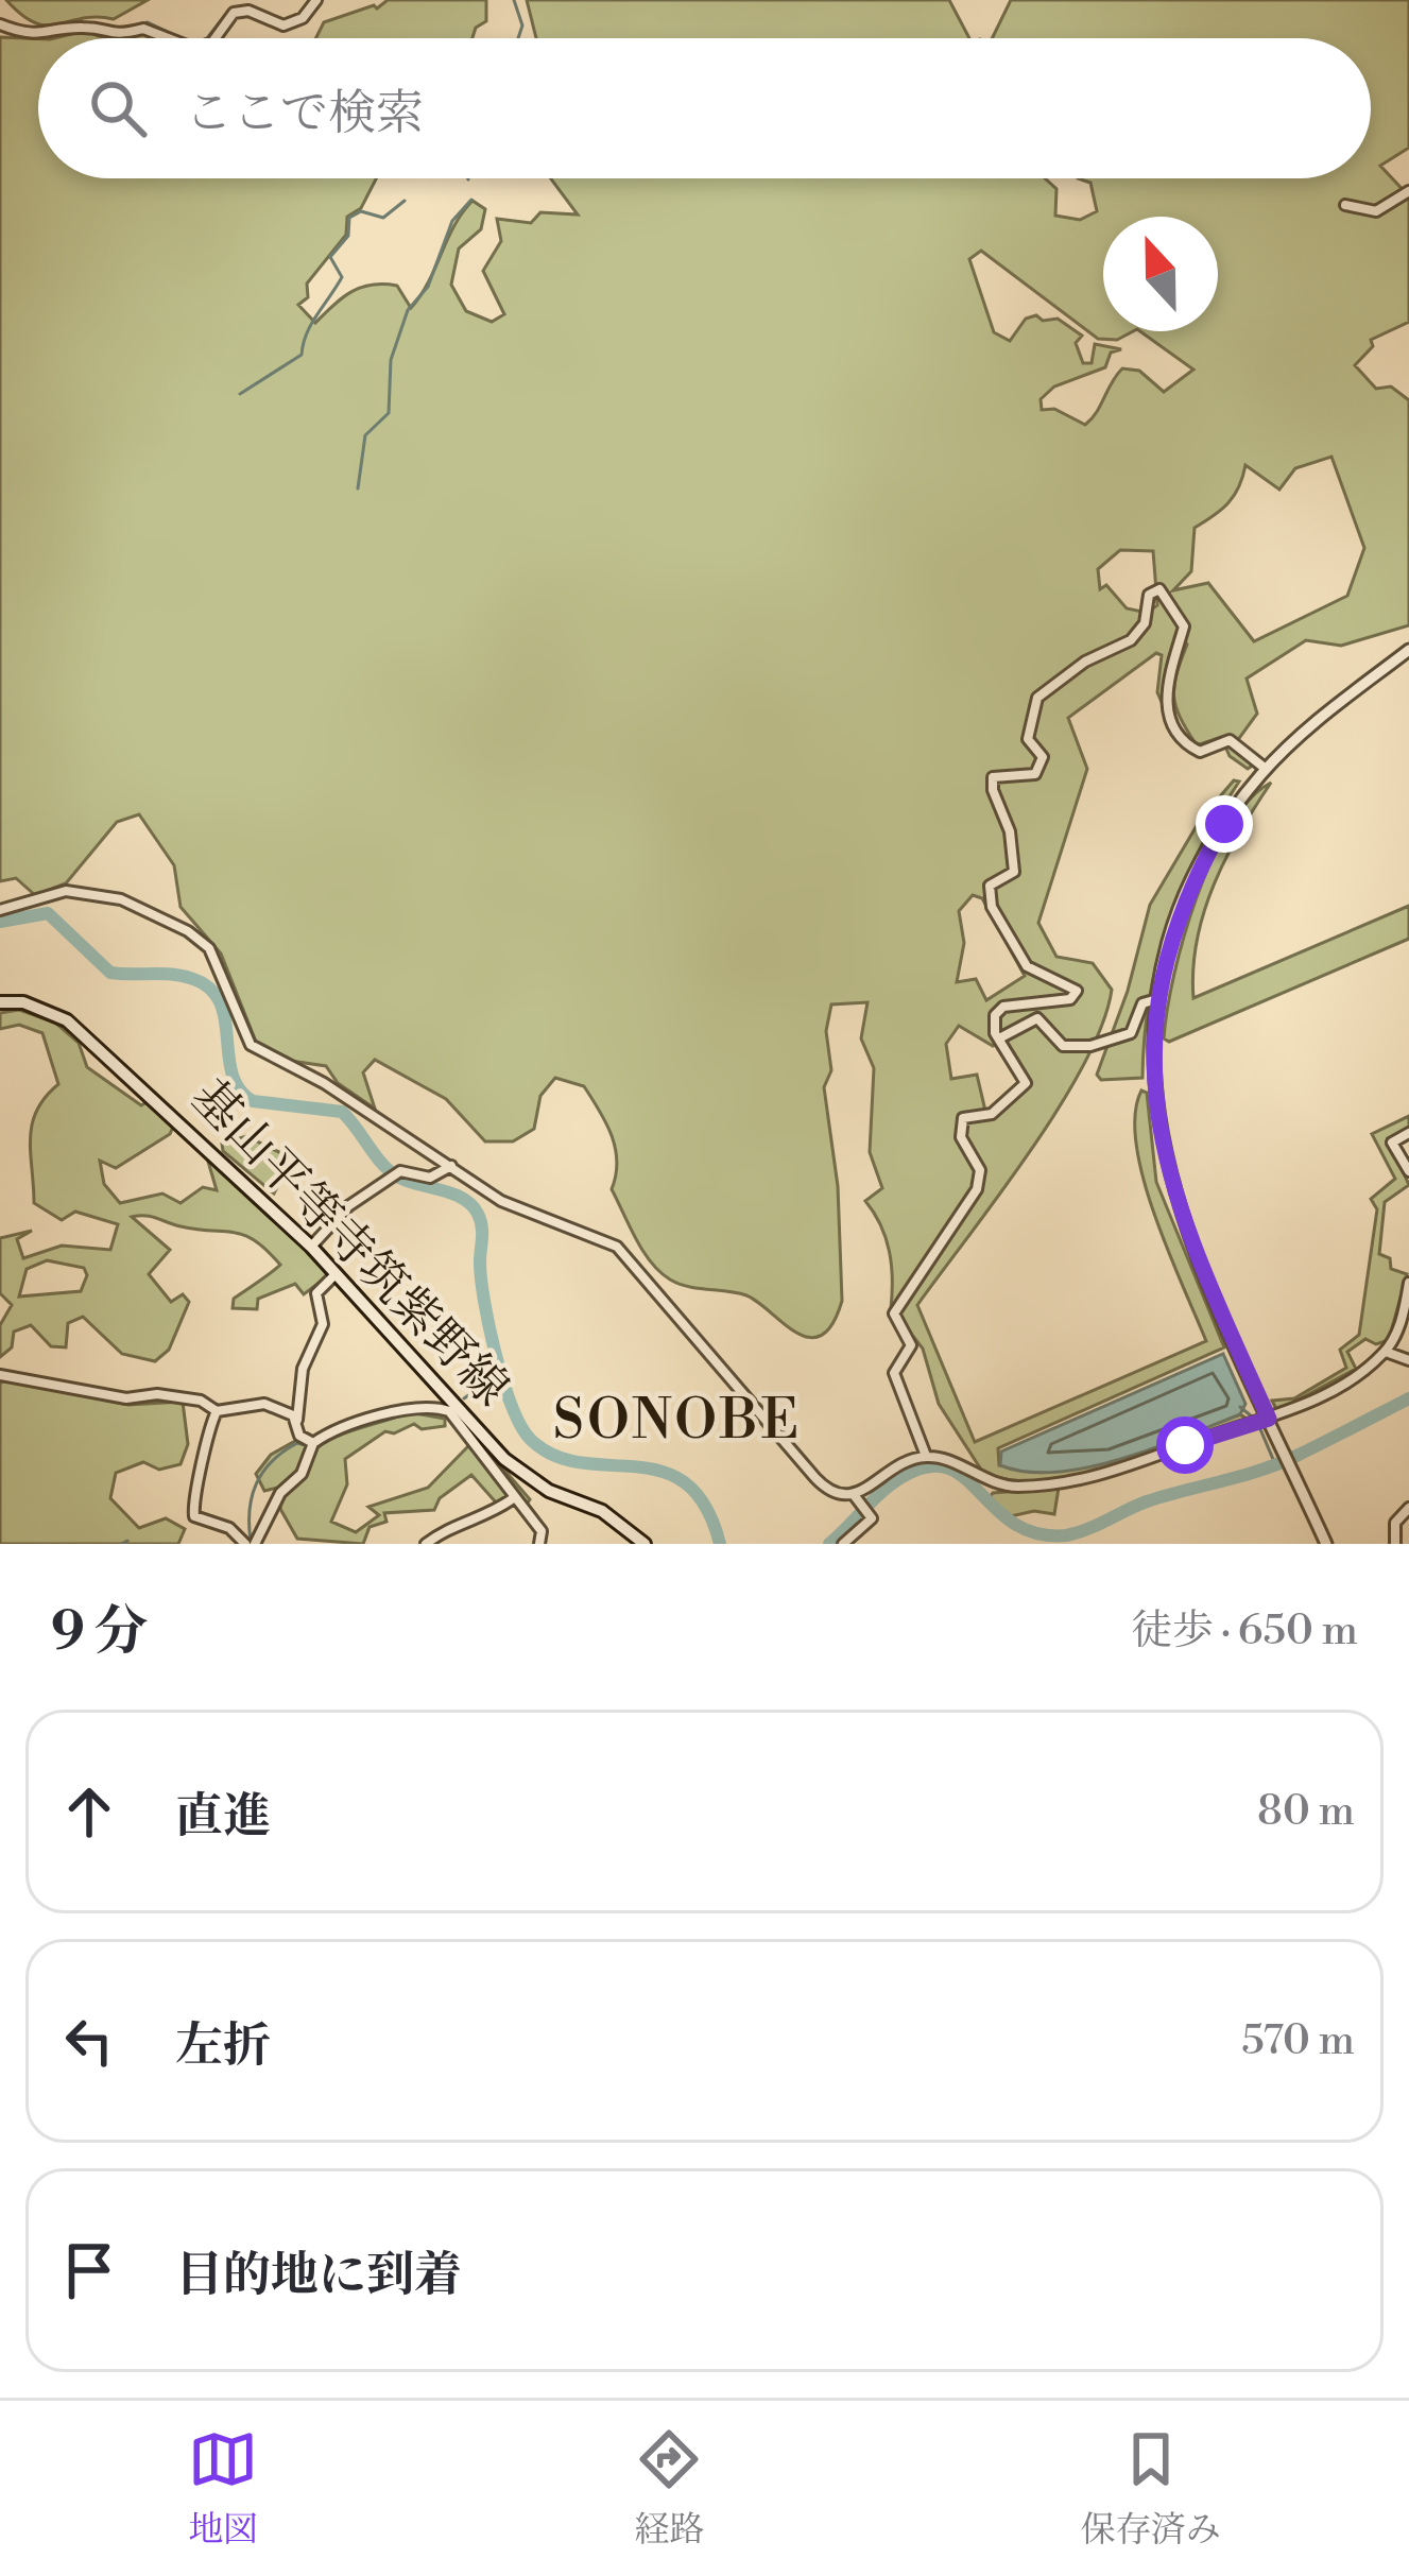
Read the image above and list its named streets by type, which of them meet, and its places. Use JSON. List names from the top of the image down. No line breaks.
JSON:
{"streets":{"main road":["基山平等寺筑紫野線"]},"districts":["SONOBE"],"north":"top","page":{"search":"ここで検索","heading":["9 分","徒歩 · 650 m"],"list":[["直進","80 m"],["左折","570 m"],"目的地に到着"],"nav":["地図","経路","保存済み"]}}
